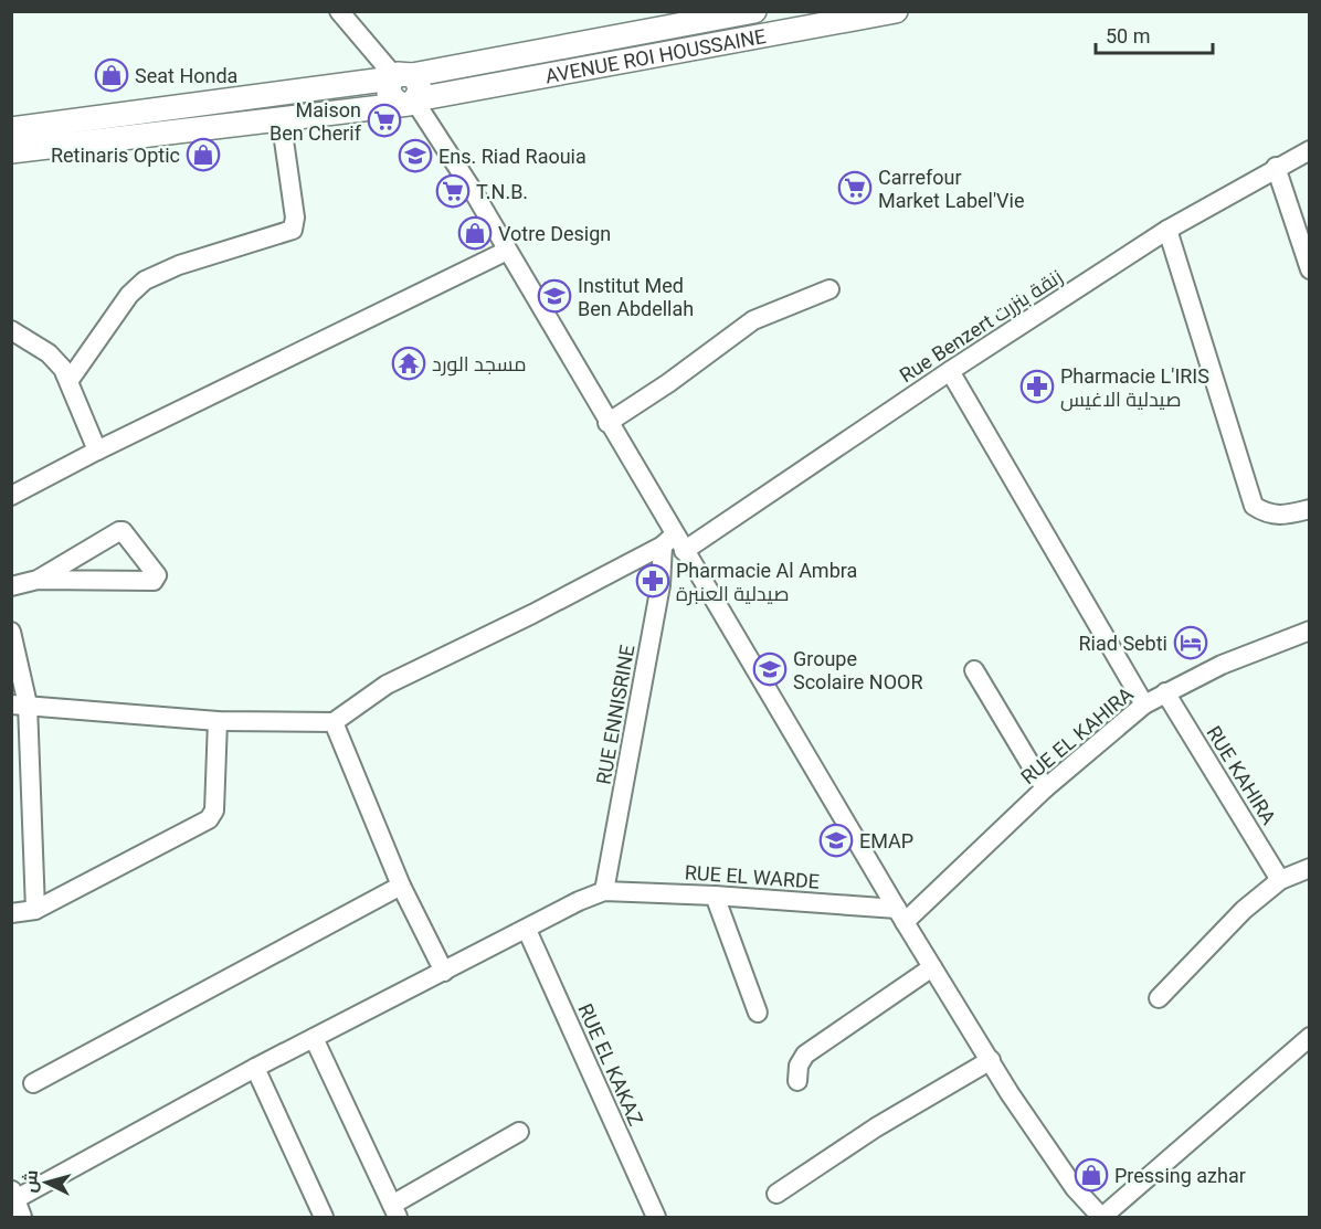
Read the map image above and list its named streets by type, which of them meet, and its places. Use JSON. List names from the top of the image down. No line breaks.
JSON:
{"streets":{"main road":["AVENUE ROI HOUSSAINE"],"street":["Rue Benzert زنقة بنزرت","RUE ENNISRINE","RUE EL KAHIRA","RUE KAHIRA","RUE EL WARDE","RUE EL KAKAZ"]},"crossings":[["Rue Benzert زنقة بنزرت","RUE ENNISRINE"],["RUE ENNISRINE","RUE EL WARDE"],["RUE EL KAHIRA","RUE KAHIRA"],["RUE EL KAHIRA","RUE EL WARDE"]],"places":{"shop":["Seat Honda","Retinaris Optic","Votre Design","Pressing azhar"],"supermarket":["Maison Ben Cherif","Carrefour Market Label'Vie","T.N.B."],"school or university":["Ens. Riad Raouia","Institut Med Ben Abdellah","Groupe Scolaire NOOR","EMAP"],"temple":["مسجد الورد"],"pharmacy":["Pharmacie L'IRIS صيدلية الاغيس","Pharmacie Al Ambra صيدلية العنبرة"],"hotel":["Riad Sebti"]},"scale_bar":"50 m","north":"left"}
